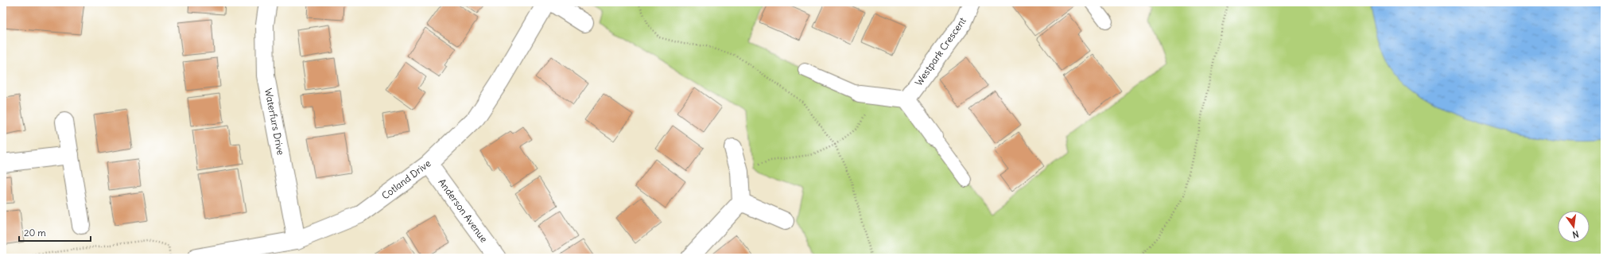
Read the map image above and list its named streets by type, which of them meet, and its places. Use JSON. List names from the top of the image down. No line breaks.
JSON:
{"streets":{"street":["Westpark Crescent","Waterfurs Drive","Cotland Drive","Anderson Avenue"]},"crossings":[["Waterfurs Drive","Cotland Drive"],["Cotland Drive","Anderson Avenue"]],"scale_bar":"20 m","north":"bottom"}
